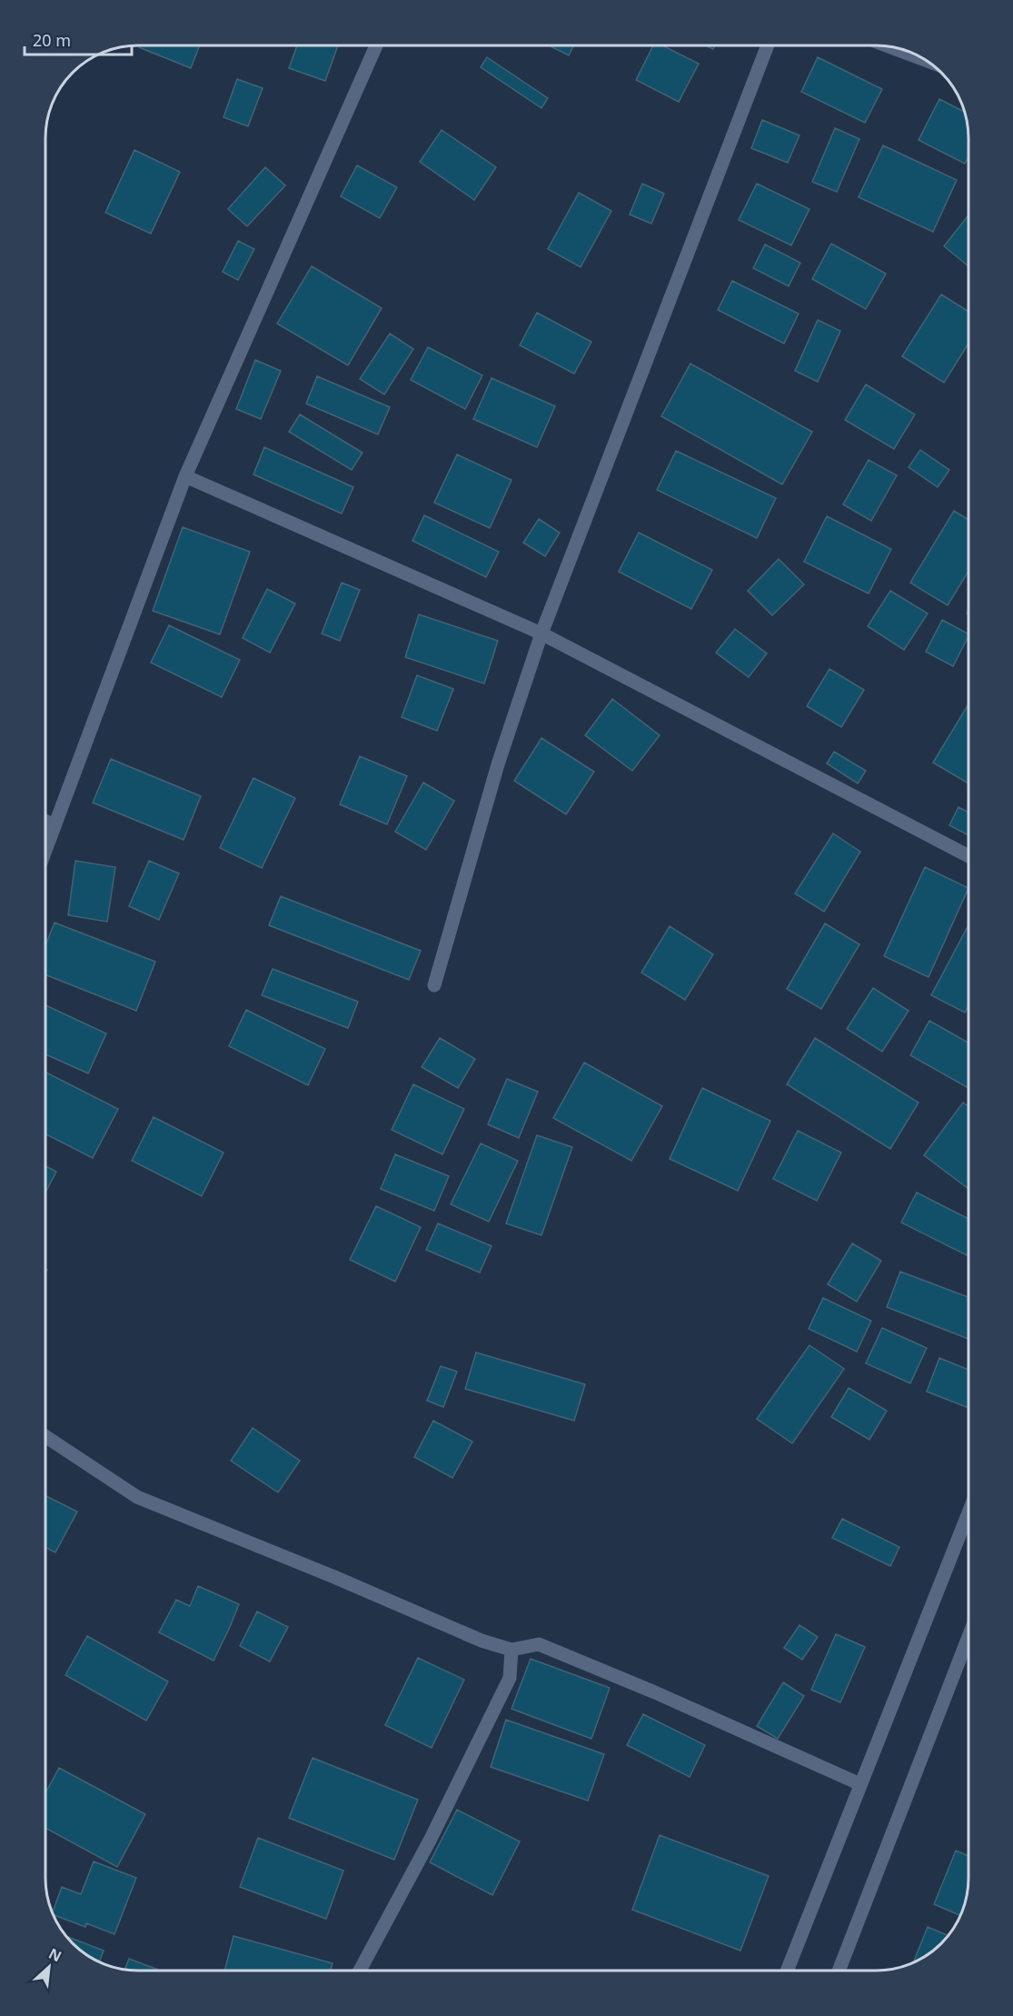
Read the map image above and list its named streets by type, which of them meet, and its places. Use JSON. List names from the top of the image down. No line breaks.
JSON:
{"scale_bar":"20 m","north":"top right"}
